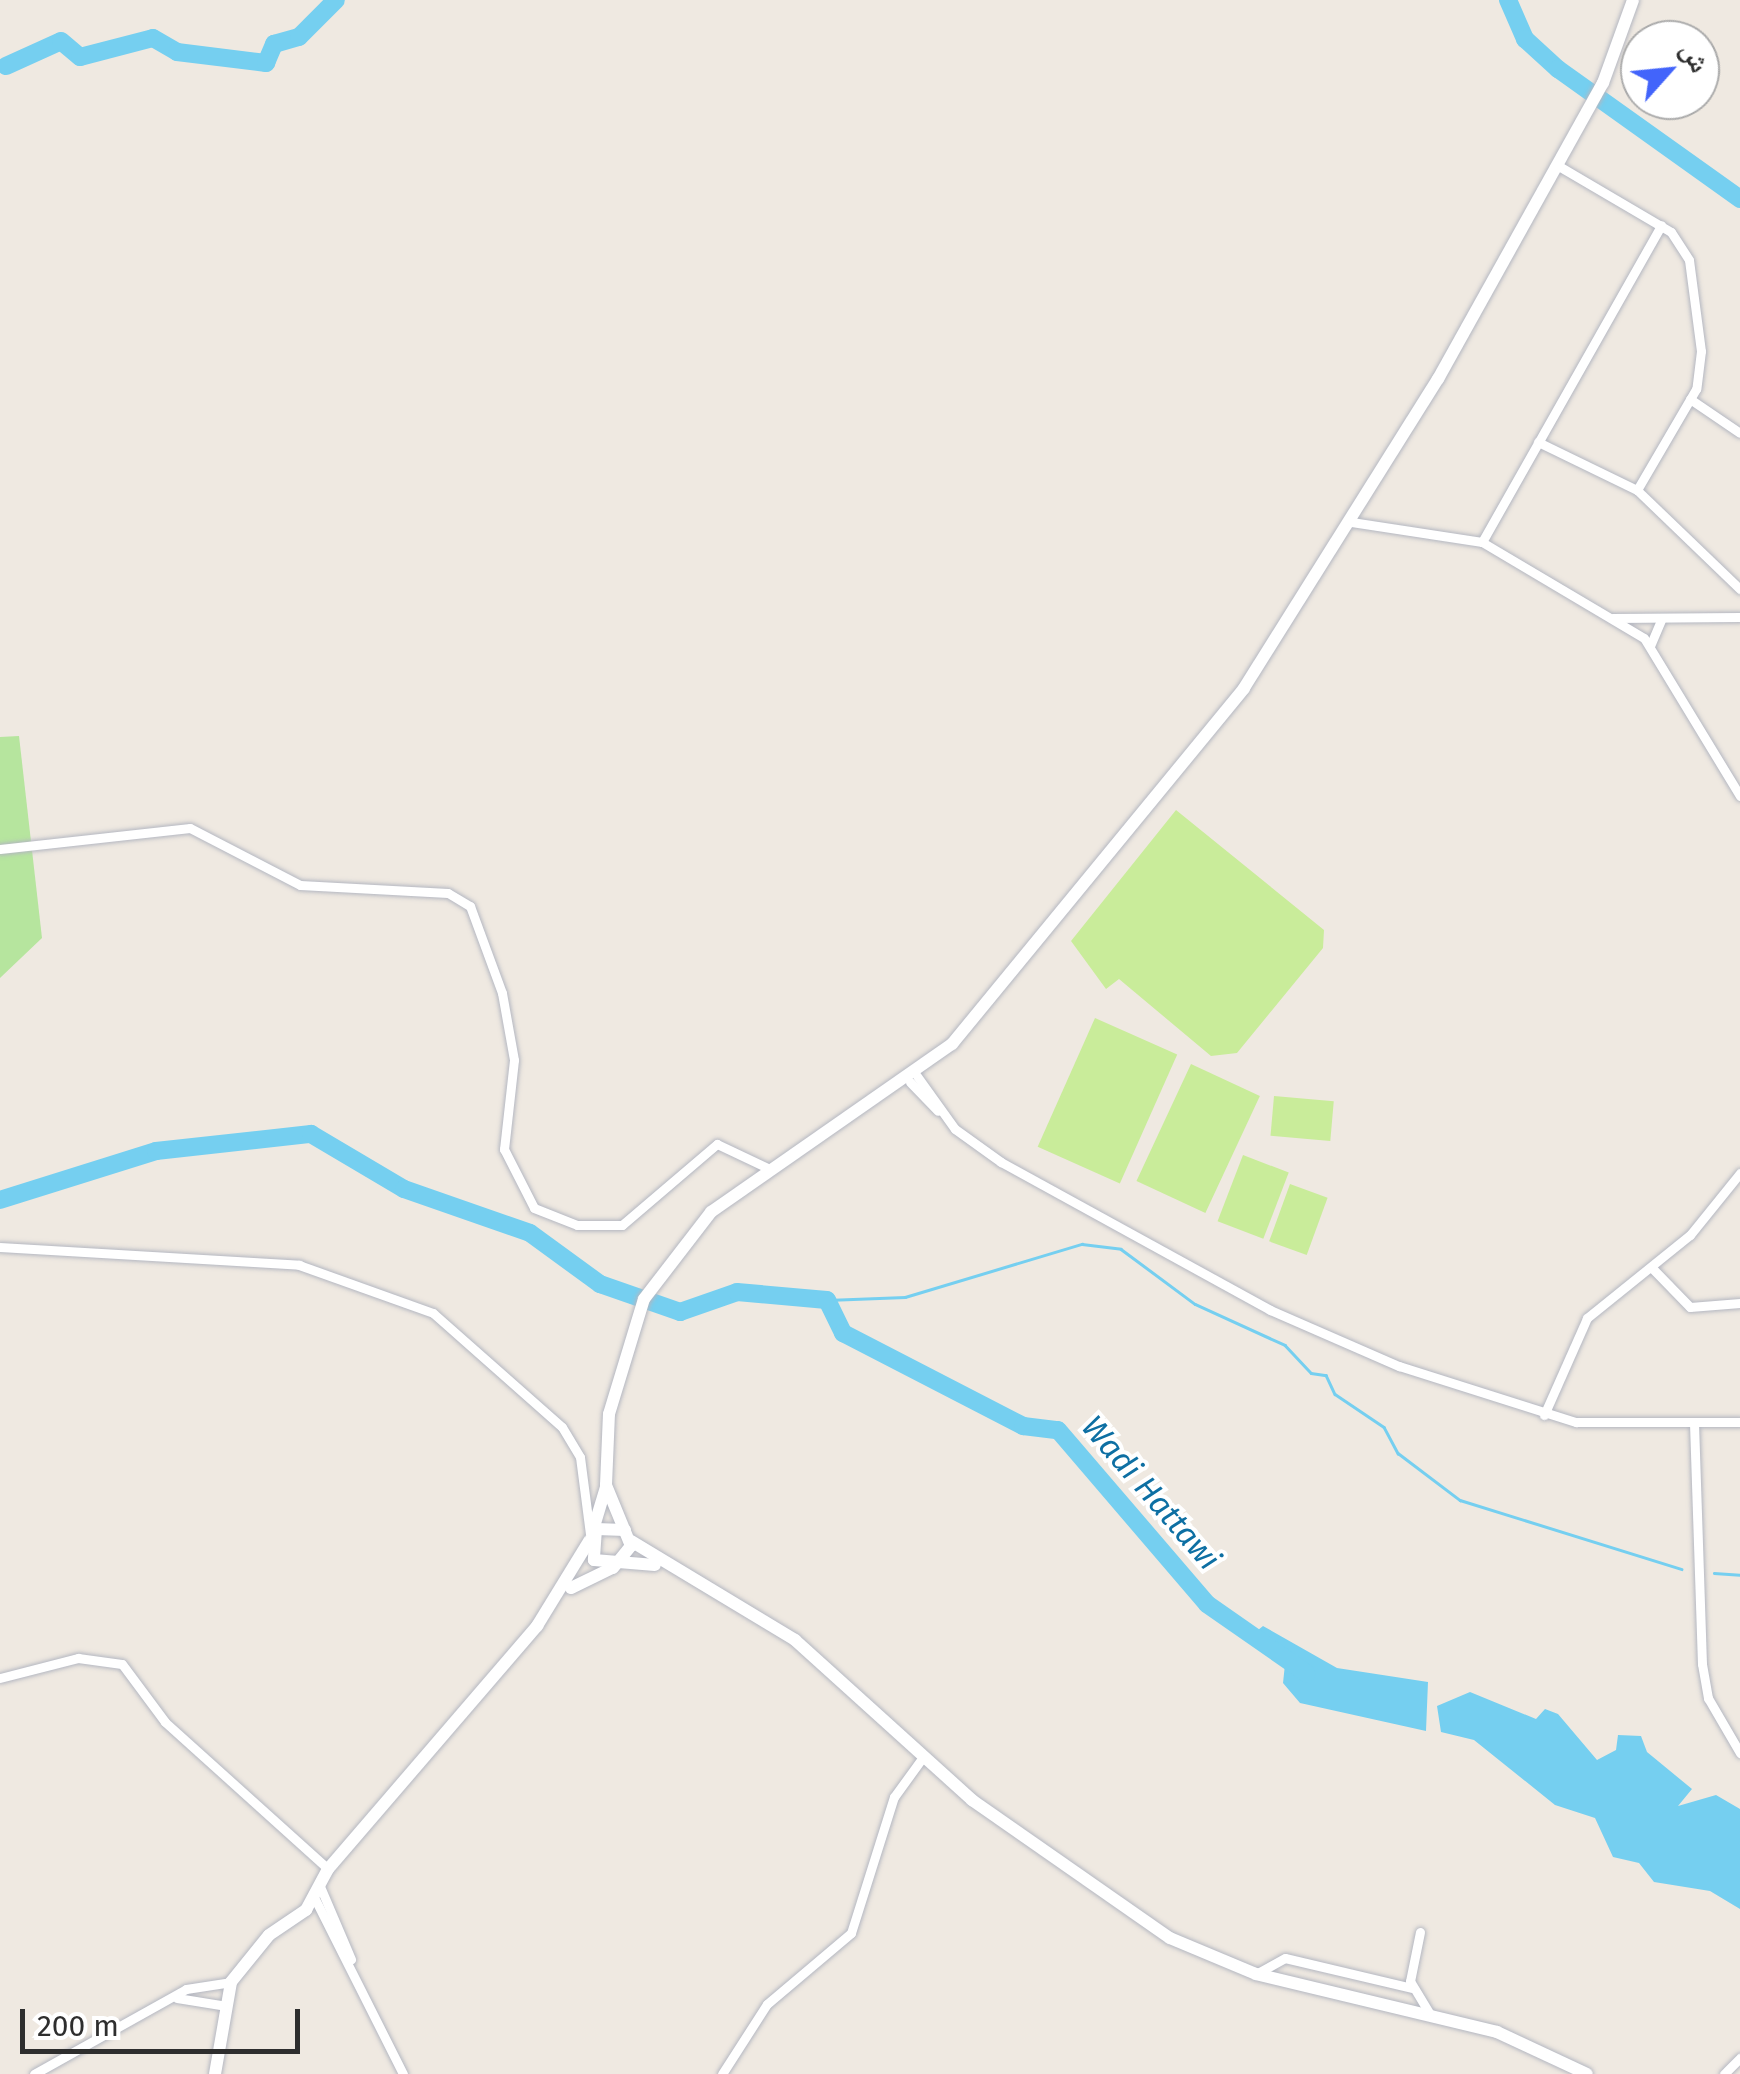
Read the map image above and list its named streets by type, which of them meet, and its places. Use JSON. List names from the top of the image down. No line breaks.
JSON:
{"water":["Wadi Hattawi"],"scale_bar":"200 m","north":"top right"}
